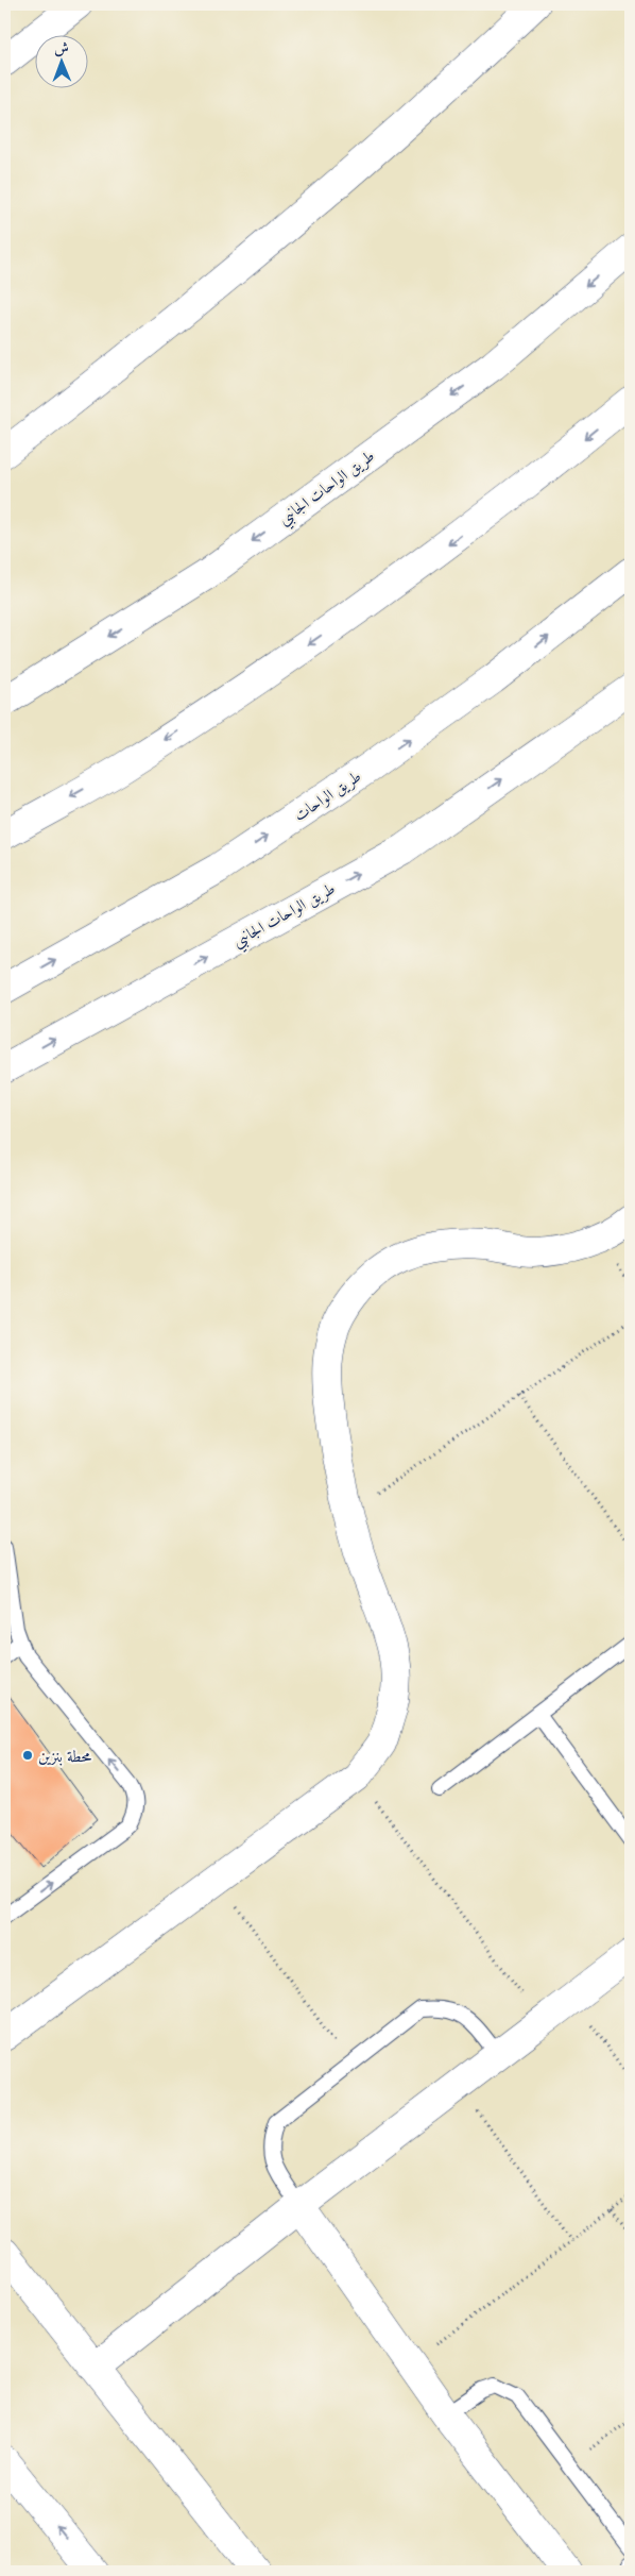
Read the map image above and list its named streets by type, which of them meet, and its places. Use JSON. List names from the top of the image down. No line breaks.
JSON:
{"streets":{"main road":["طريق الواحات الجانبي","طريق الواحات"]},"places":["محطة بنزين"],"north":"top"}
